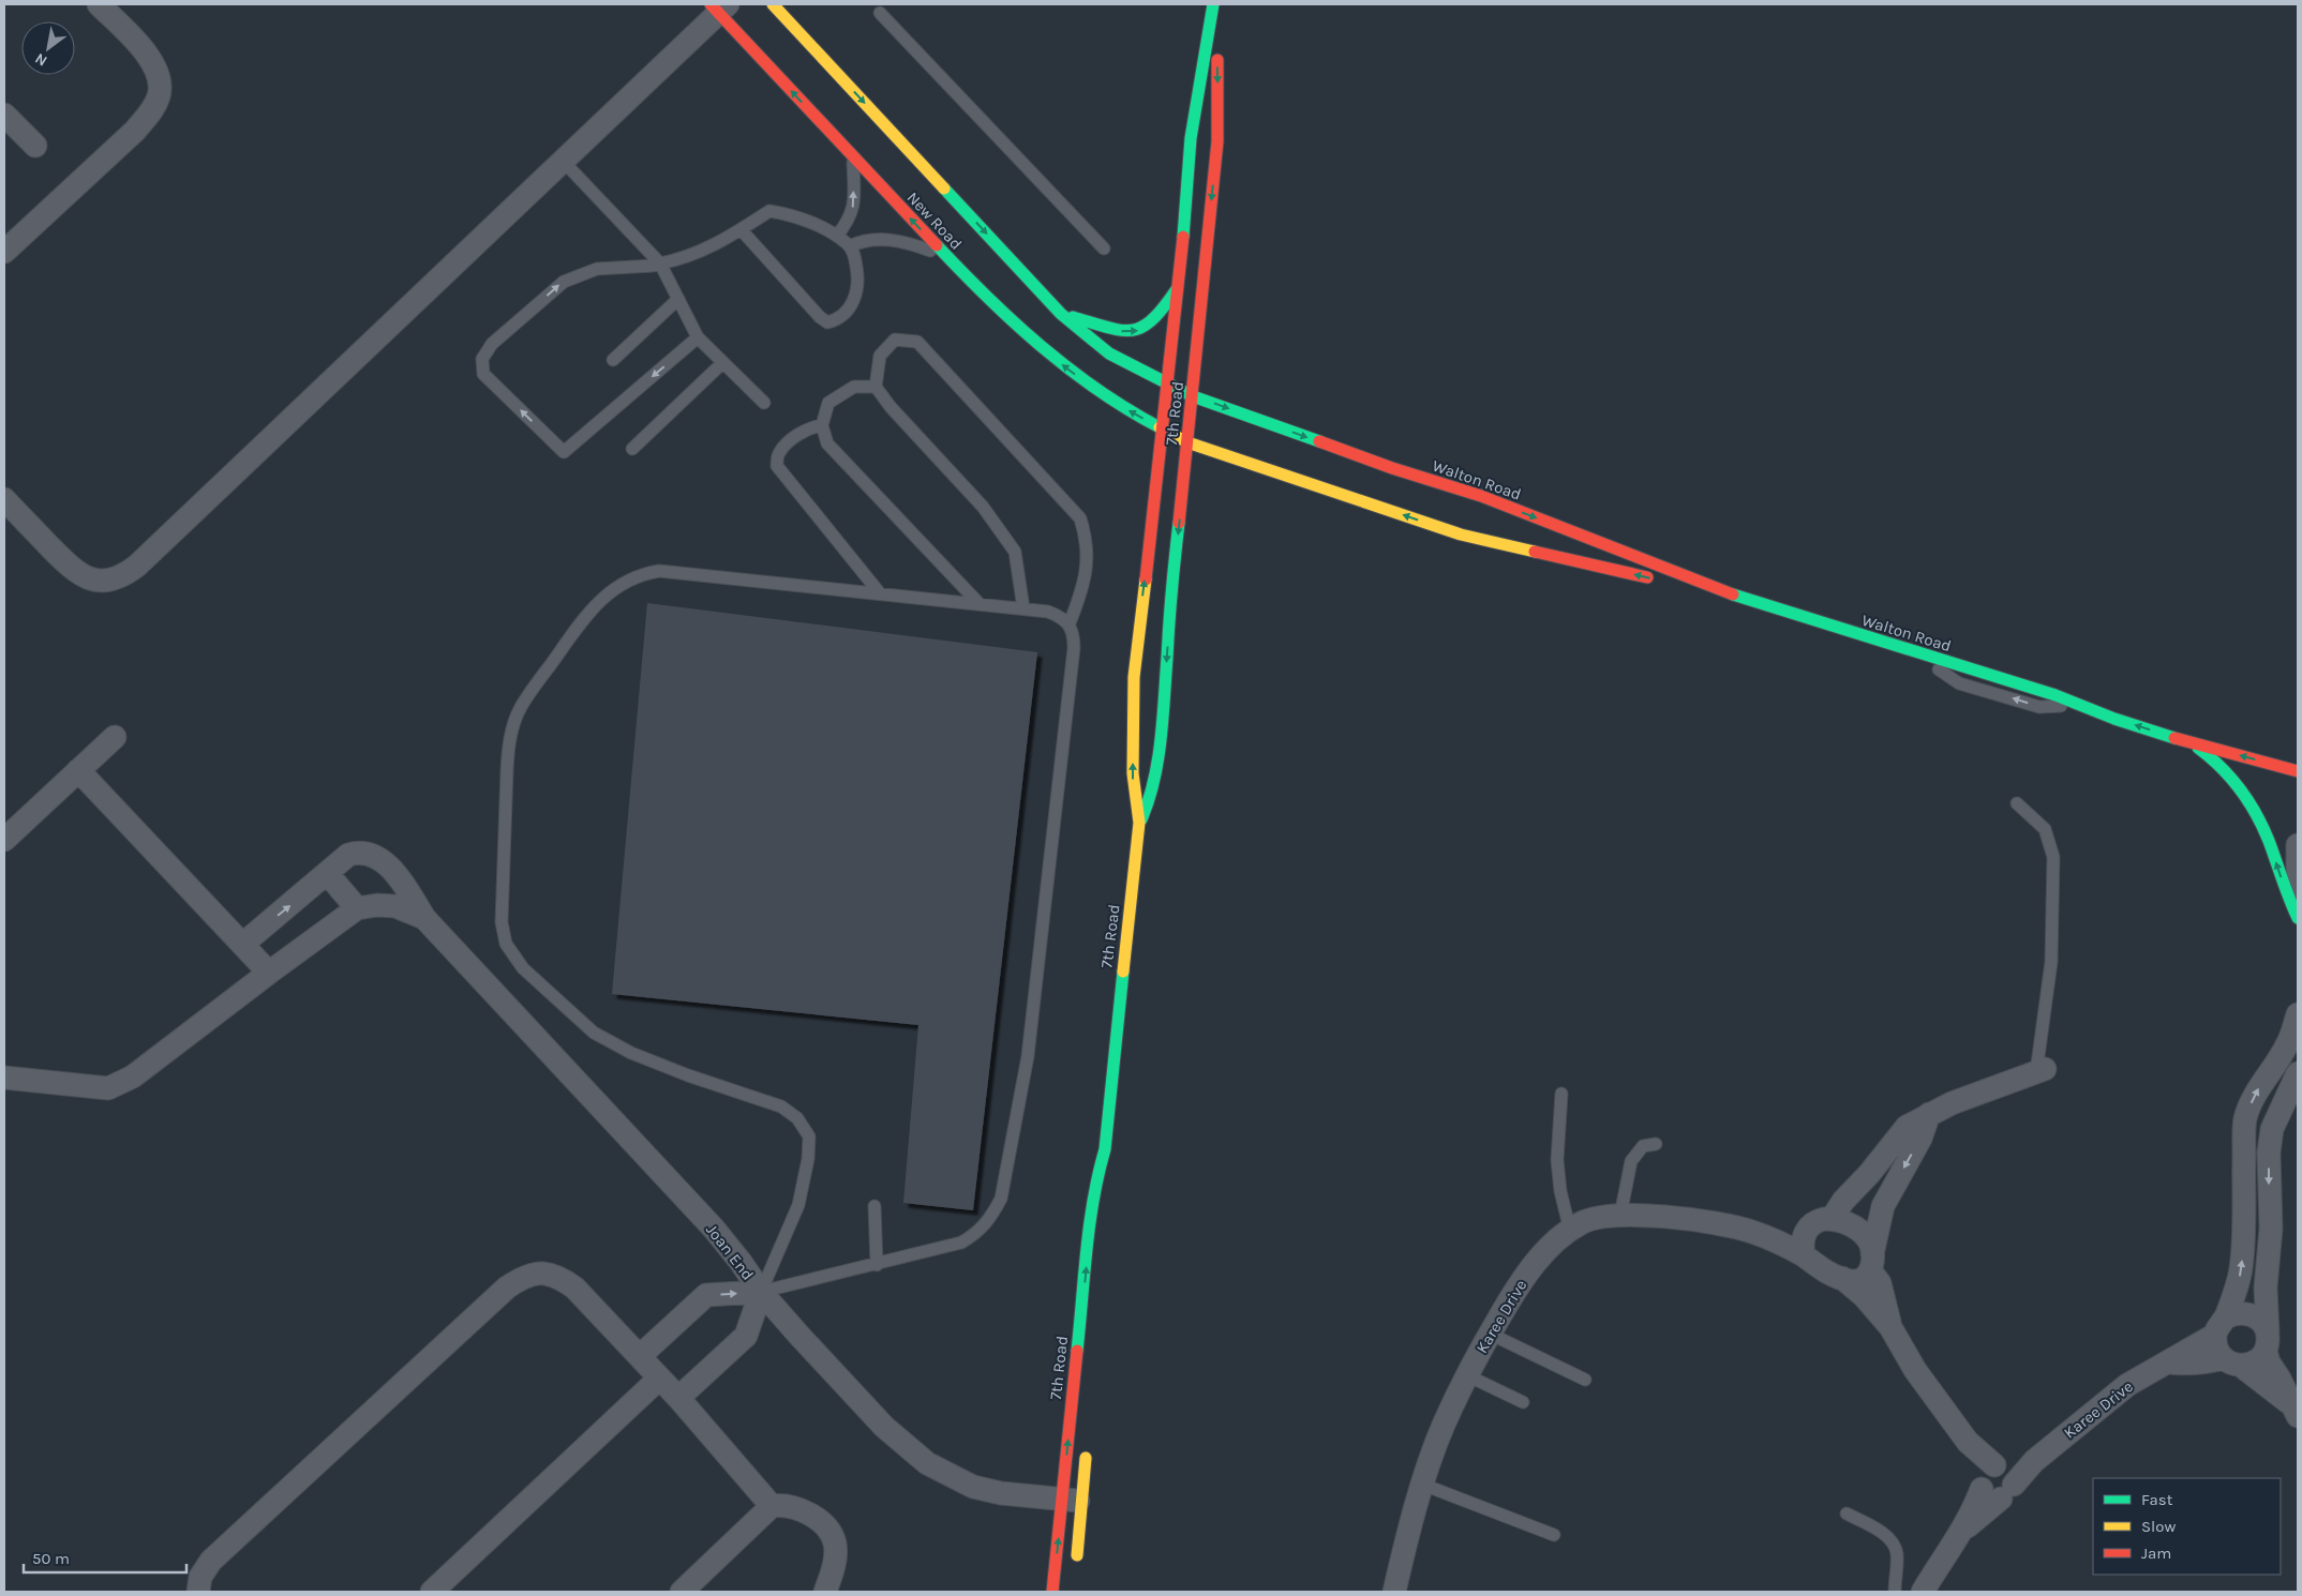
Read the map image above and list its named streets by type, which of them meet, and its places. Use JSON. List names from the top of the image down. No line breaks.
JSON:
{"streets":{"main road":["New Road","7th Road","Walton Road"],"street":["Joan End","Karee Drive"]},"crossings":[["New Road","7th Road"],["New Road","Walton Road"],["7th Road","Walton Road"],["7th Road","Joan End"]],"legend":["Fast","Slow","Jam"],"scale_bar":"50 m","north":"bottom left"}
